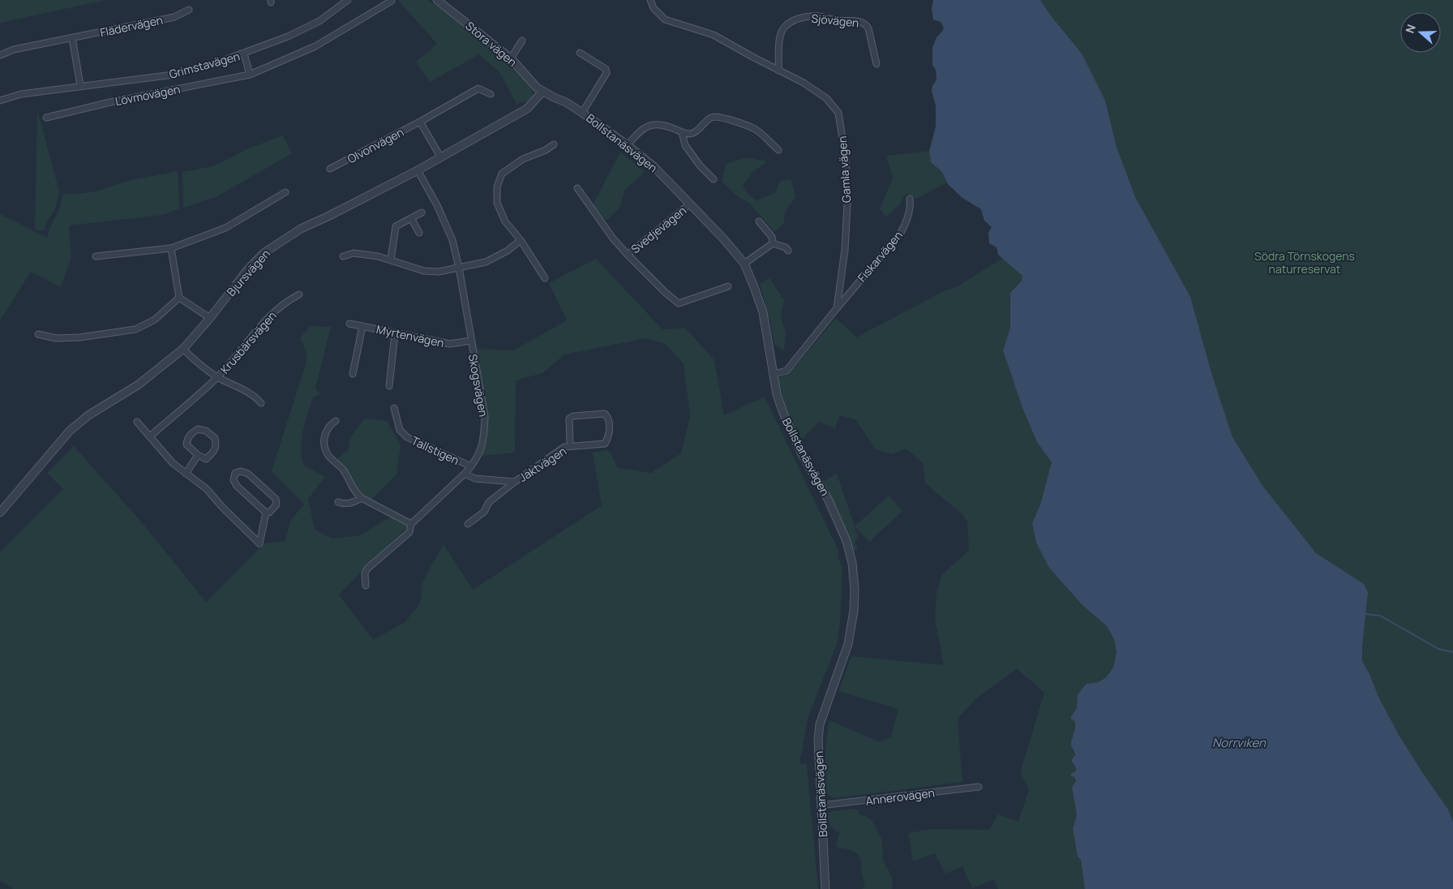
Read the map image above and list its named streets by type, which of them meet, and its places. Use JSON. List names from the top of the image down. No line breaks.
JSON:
{"streets":{"street":["Sjövägen","Flädervägen","Stora vägen","Grimstavägen","Lövmovägen","Bollstanäsvägen","Olvonvägen","Gamla vägen","Svedjevägen","Fiskarvägen","Bjursvägen","Myrtenvägen","Krusbärsvägen","Skogsvägen","Tallstigen","Jaktvägen","Annerovägen"]},"crossings":[["Sjövägen","Gamla vägen"],["Stora vägen","Bollstanäsvägen"],["Stora vägen","Bjursvägen"],["Bollstanäsvägen","Svedjevägen"],["Bollstanäsvägen","Bjursvägen"],["Bollstanäsvägen","Annerovägen"],["Gamla vägen","Fiskarvägen"],["Bjursvägen","Skogsvägen"],["Myrtenvägen","Skogsvägen"],["Skogsvägen","Tallstigen"],["Skogsvägen","Jaktvägen"]],"water":["Norrviken"],"parks":["Södra Törnskogens naturreservat"],"north":"left"}
